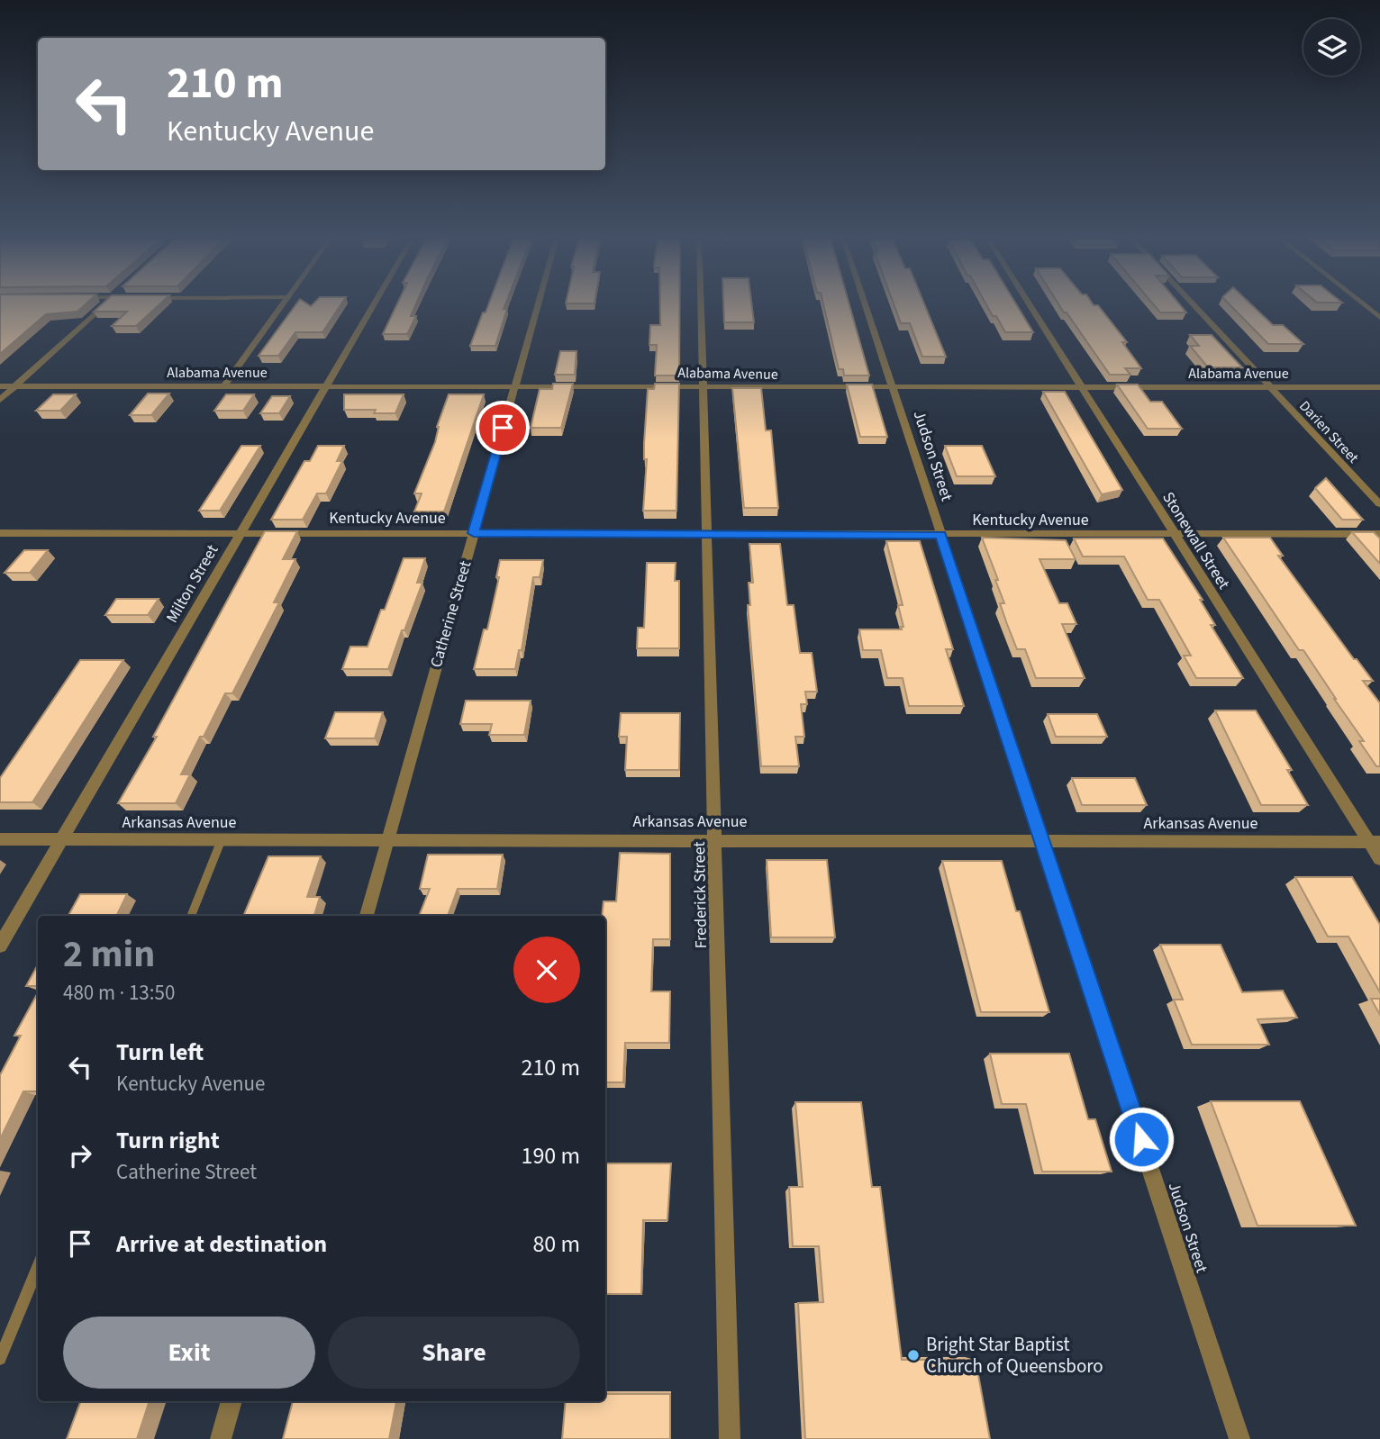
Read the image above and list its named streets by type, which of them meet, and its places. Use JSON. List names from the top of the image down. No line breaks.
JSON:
{"streets":{"street":["Alabama Avenue","Darien Street","Judson Street","Kentucky Avenue","Stonewall Street","Milton Street","Catherine Street","Arkansas Avenue","Frederick Street"]},"crossings":[["Alabama Avenue","Darien Street"],["Alabama Avenue","Judson Street"],["Alabama Avenue","Stonewall Street"],["Alabama Avenue","Milton Street"],["Alabama Avenue","Catherine Street"],["Alabama Avenue","Frederick Street"],["Judson Street","Kentucky Avenue"],["Judson Street","Arkansas Avenue"],["Kentucky Avenue","Stonewall Street"],["Kentucky Avenue","Milton Street"],["Kentucky Avenue","Catherine Street"],["Kentucky Avenue","Frederick Street"],["Stonewall Street","Arkansas Avenue"],["Milton Street","Arkansas Avenue"],["Catherine Street","Arkansas Avenue"],["Arkansas Avenue","Frederick Street"]],"places":["Bright Star Baptist Church of Queensboro"],"page":{"turn":["210 m","Kentucky Avenue"],"heading":["2 min","480 m · 13:50"],"list":[{"name":"Turn left","note":"Kentucky Avenue","value":"210 m"},{"name":"Turn right","note":"Catherine Street","value":"190 m"},{"name":"Arrive at destination","value":"80 m"}],"buttons":["Exit","Share"]}}
